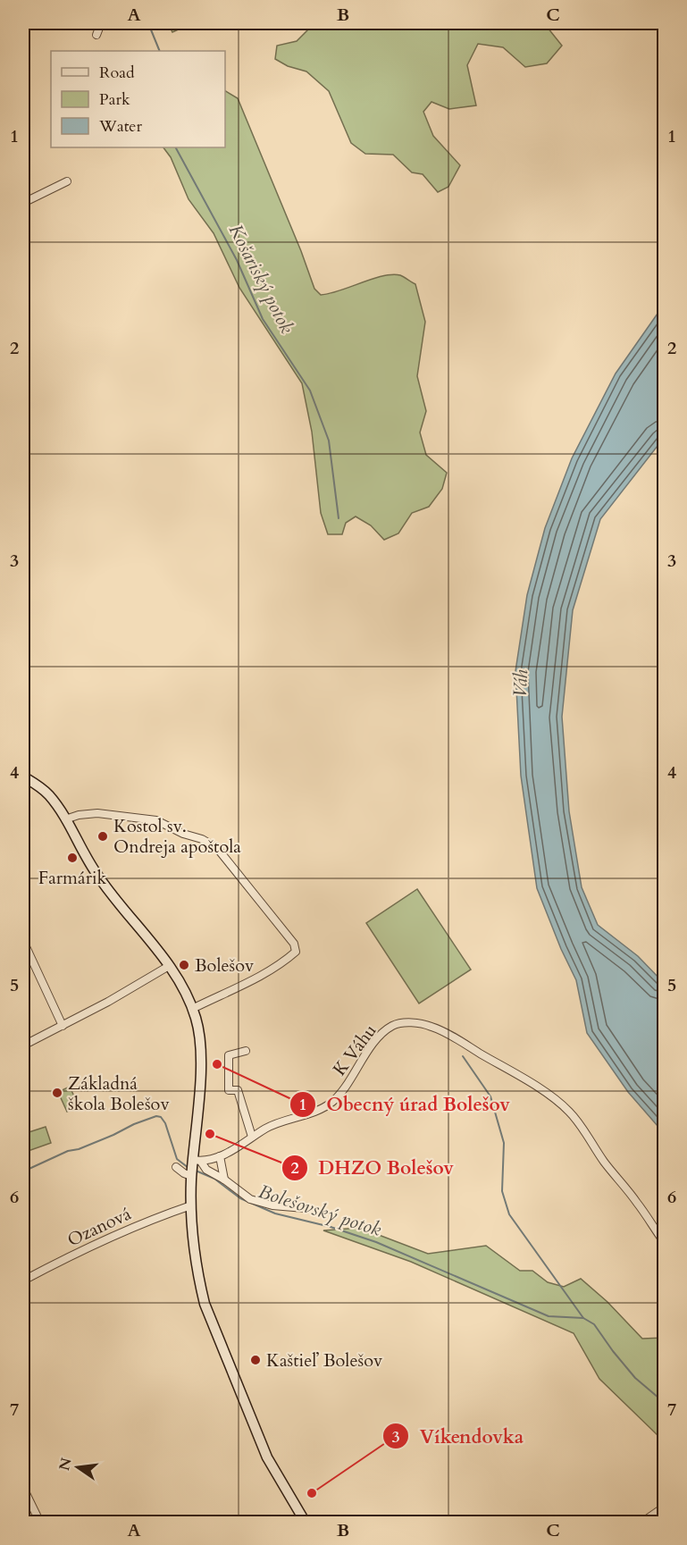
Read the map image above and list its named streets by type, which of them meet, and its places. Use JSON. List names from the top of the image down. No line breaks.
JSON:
{"streets":{"street":["K Váhu","Ozanová"]},"water":["Košariský potok","Váh","Bolešovský potok"],"places":["Kostol sv. Ondreja apoštola","Farmárik","Bolešov","Obecný úrad Bolešov","Základná škola Bolešov","DHZO Bolešov","Kaštieľ Bolešov","Víkendovka"],"legend":["Road","Park","Water"],"north":"left","grid":{"columns":["A","B","C"],"rows":["1","2","3","4","5","6","7"]}}
